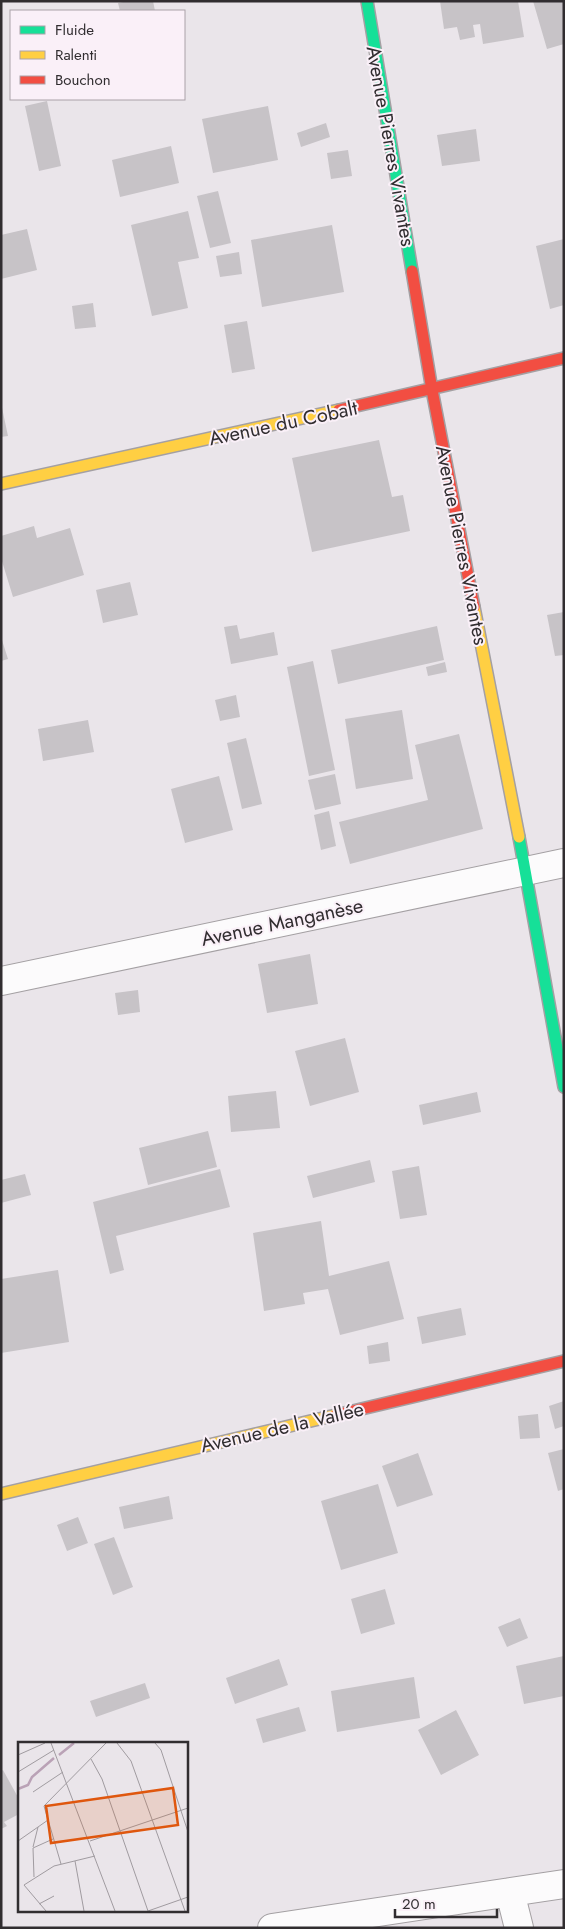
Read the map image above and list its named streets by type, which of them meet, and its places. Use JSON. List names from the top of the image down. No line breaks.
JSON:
{"streets":{"street":["Avenue Pierres Vivantes","Avenue du Cobalt","Avenue Manganèse","Avenue de la Vallée"]},"crossings":[["Avenue Pierres Vivantes","Avenue du Cobalt"],["Avenue Pierres Vivantes","Avenue Manganèse"]],"legend":["Fluide","Ralenti","Bouchon"],"scale_bar":"20 m"}
